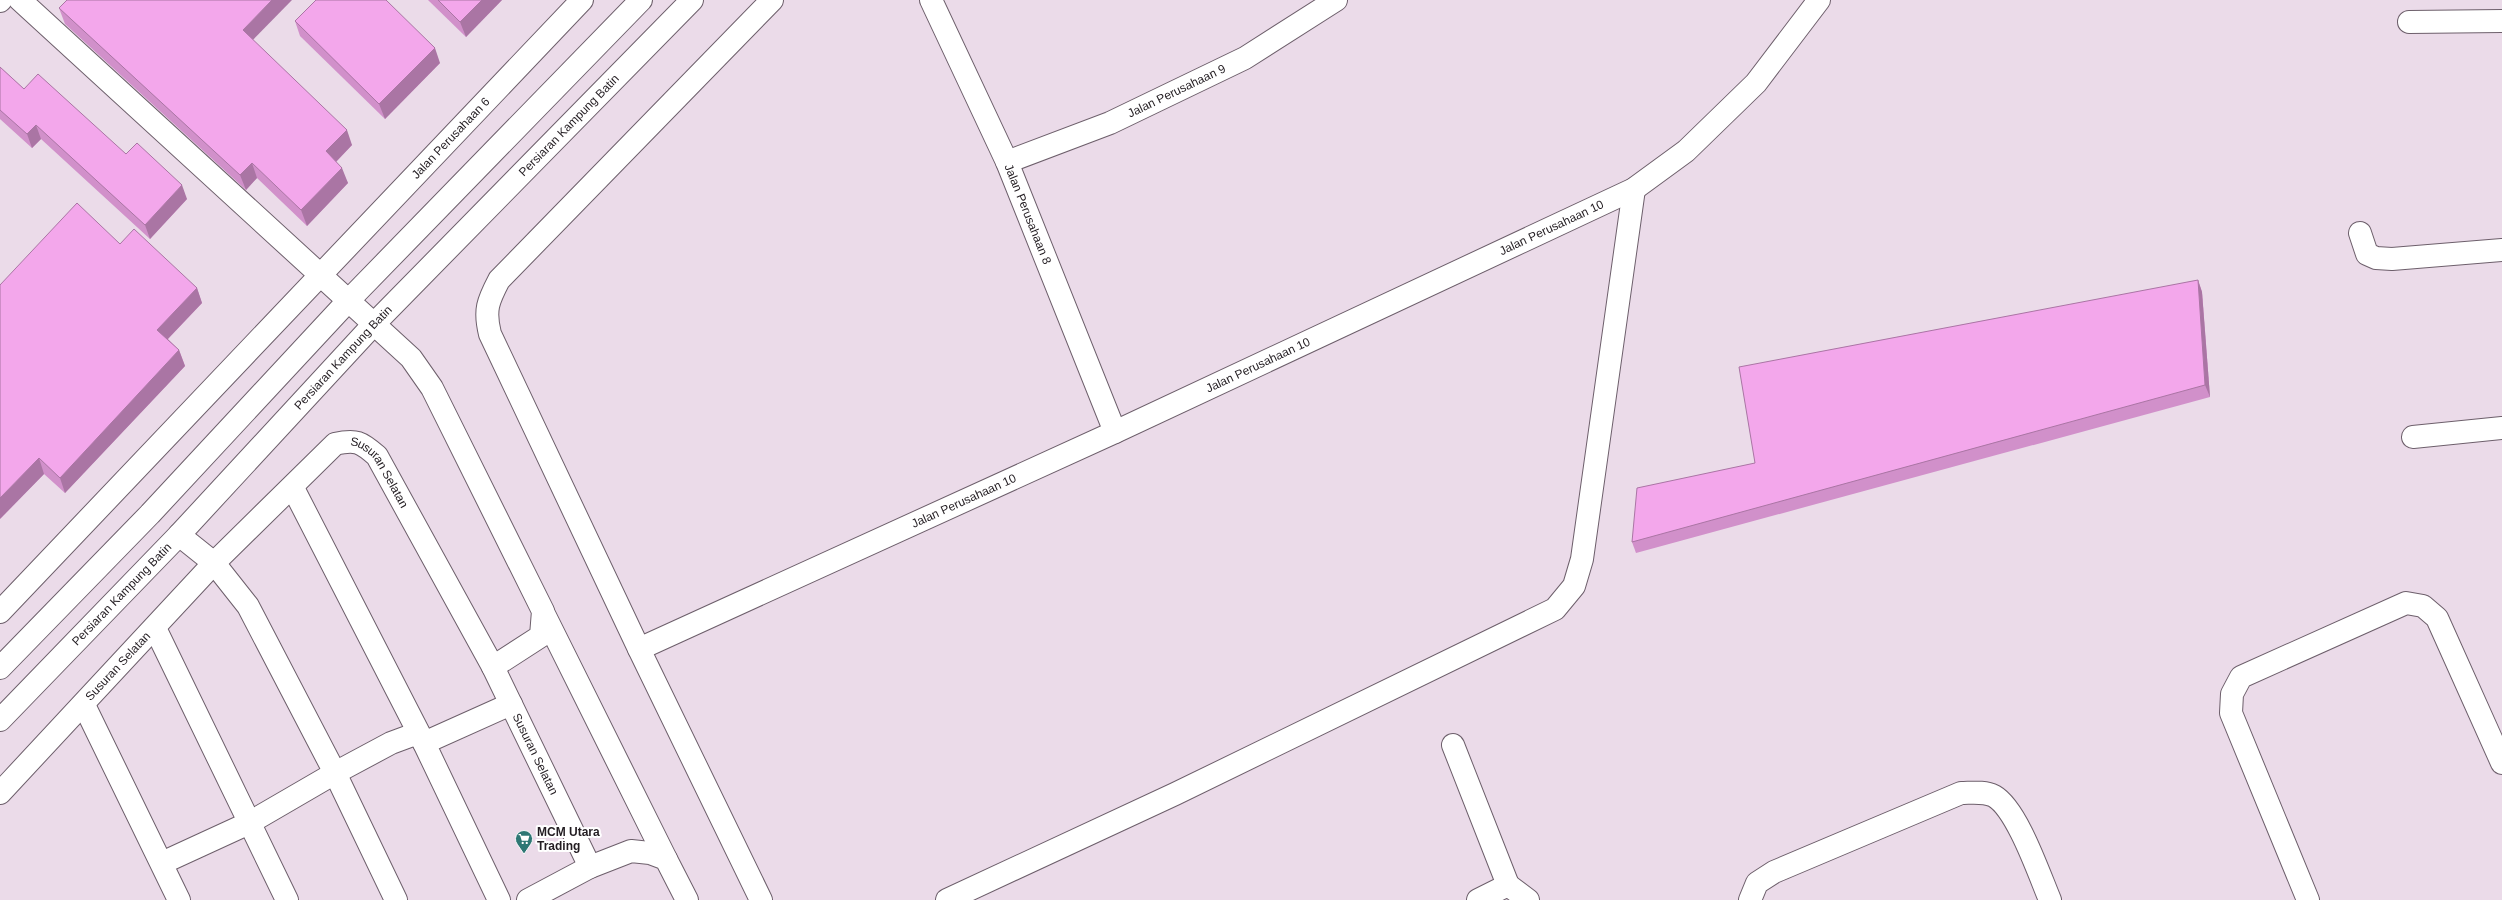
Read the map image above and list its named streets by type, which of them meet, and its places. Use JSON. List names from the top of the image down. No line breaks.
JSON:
{"streets":{"street":["Jalan Perusahaan 9","Persiaran Kampung Batin","Jalan Perusahaan 6","Jalan Perusahaan 8","Jalan Perusahaan 10","Susuran Selatan"]},"crossings":[["Jalan Perusahaan 9","Jalan Perusahaan 8"],["Jalan Perusahaan 8","Jalan Perusahaan 10"]],"places":{"supermarket":["MCM Utara Trading"]}}
